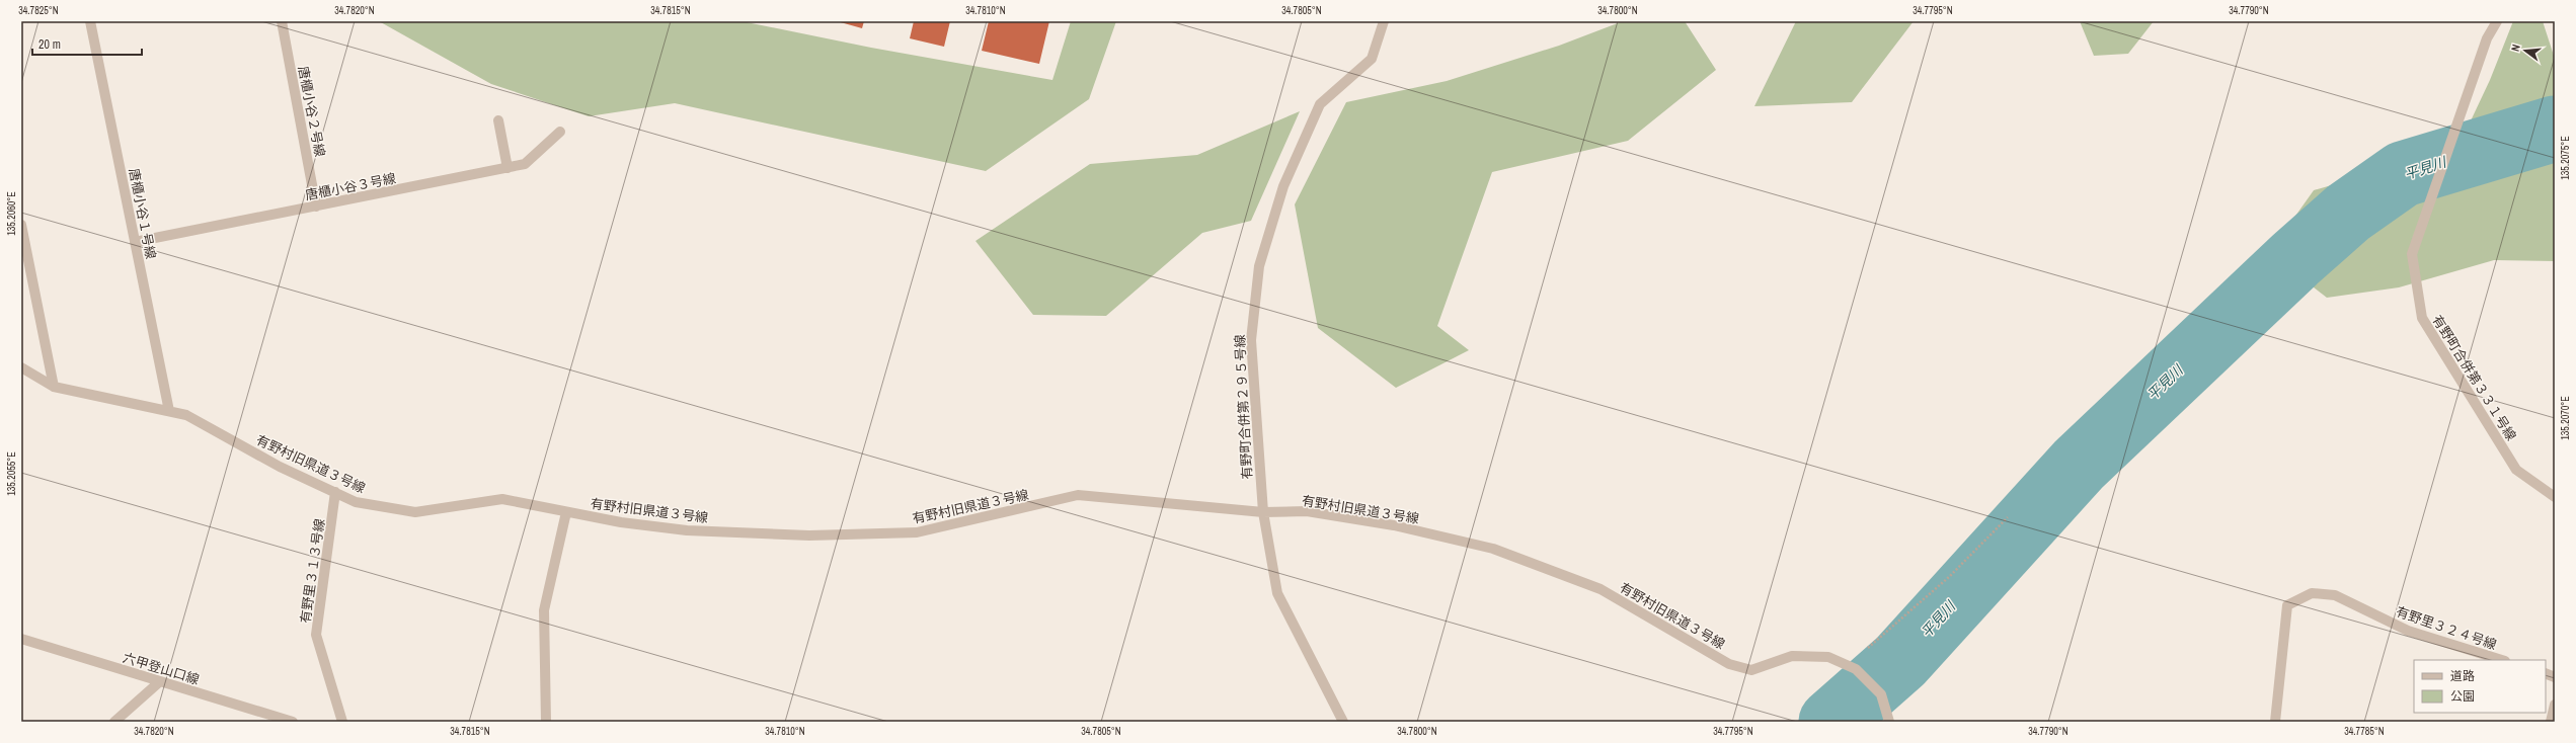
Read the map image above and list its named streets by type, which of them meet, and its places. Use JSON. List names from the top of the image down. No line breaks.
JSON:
{"streets":{"street":["唐櫃小谷２号線","唐櫃小谷３号線","唐櫃小谷１号線","有野町合併第３３１号線","有野町合併第２９５号線","有野村旧県道３号線","有野里３１３号線","有野里３２４号線","六甲登山口線"]},"crossings":[["唐櫃小谷２号線","唐櫃小谷３号線"],["唐櫃小谷３号線","唐櫃小谷１号線"],["唐櫃小谷１号線","有野村旧県道３号線"],["有野町合併第２９５号線","有野村旧県道３号線"],["有野村旧県道３号線","有野里３１３号線"]],"water":["平見川"],"legend":["道路","公園"],"scale_bar":"20 m","north":"left","coordinates":["34.7825°N","34.7820°N","34.7815°N","34.7810°N","34.7805°N","34.7800°N","34.7795°N","34.7790°N","135.2075°E","135.2060°E","135.2070°E","135.2055°E","34.7785°N"]}
